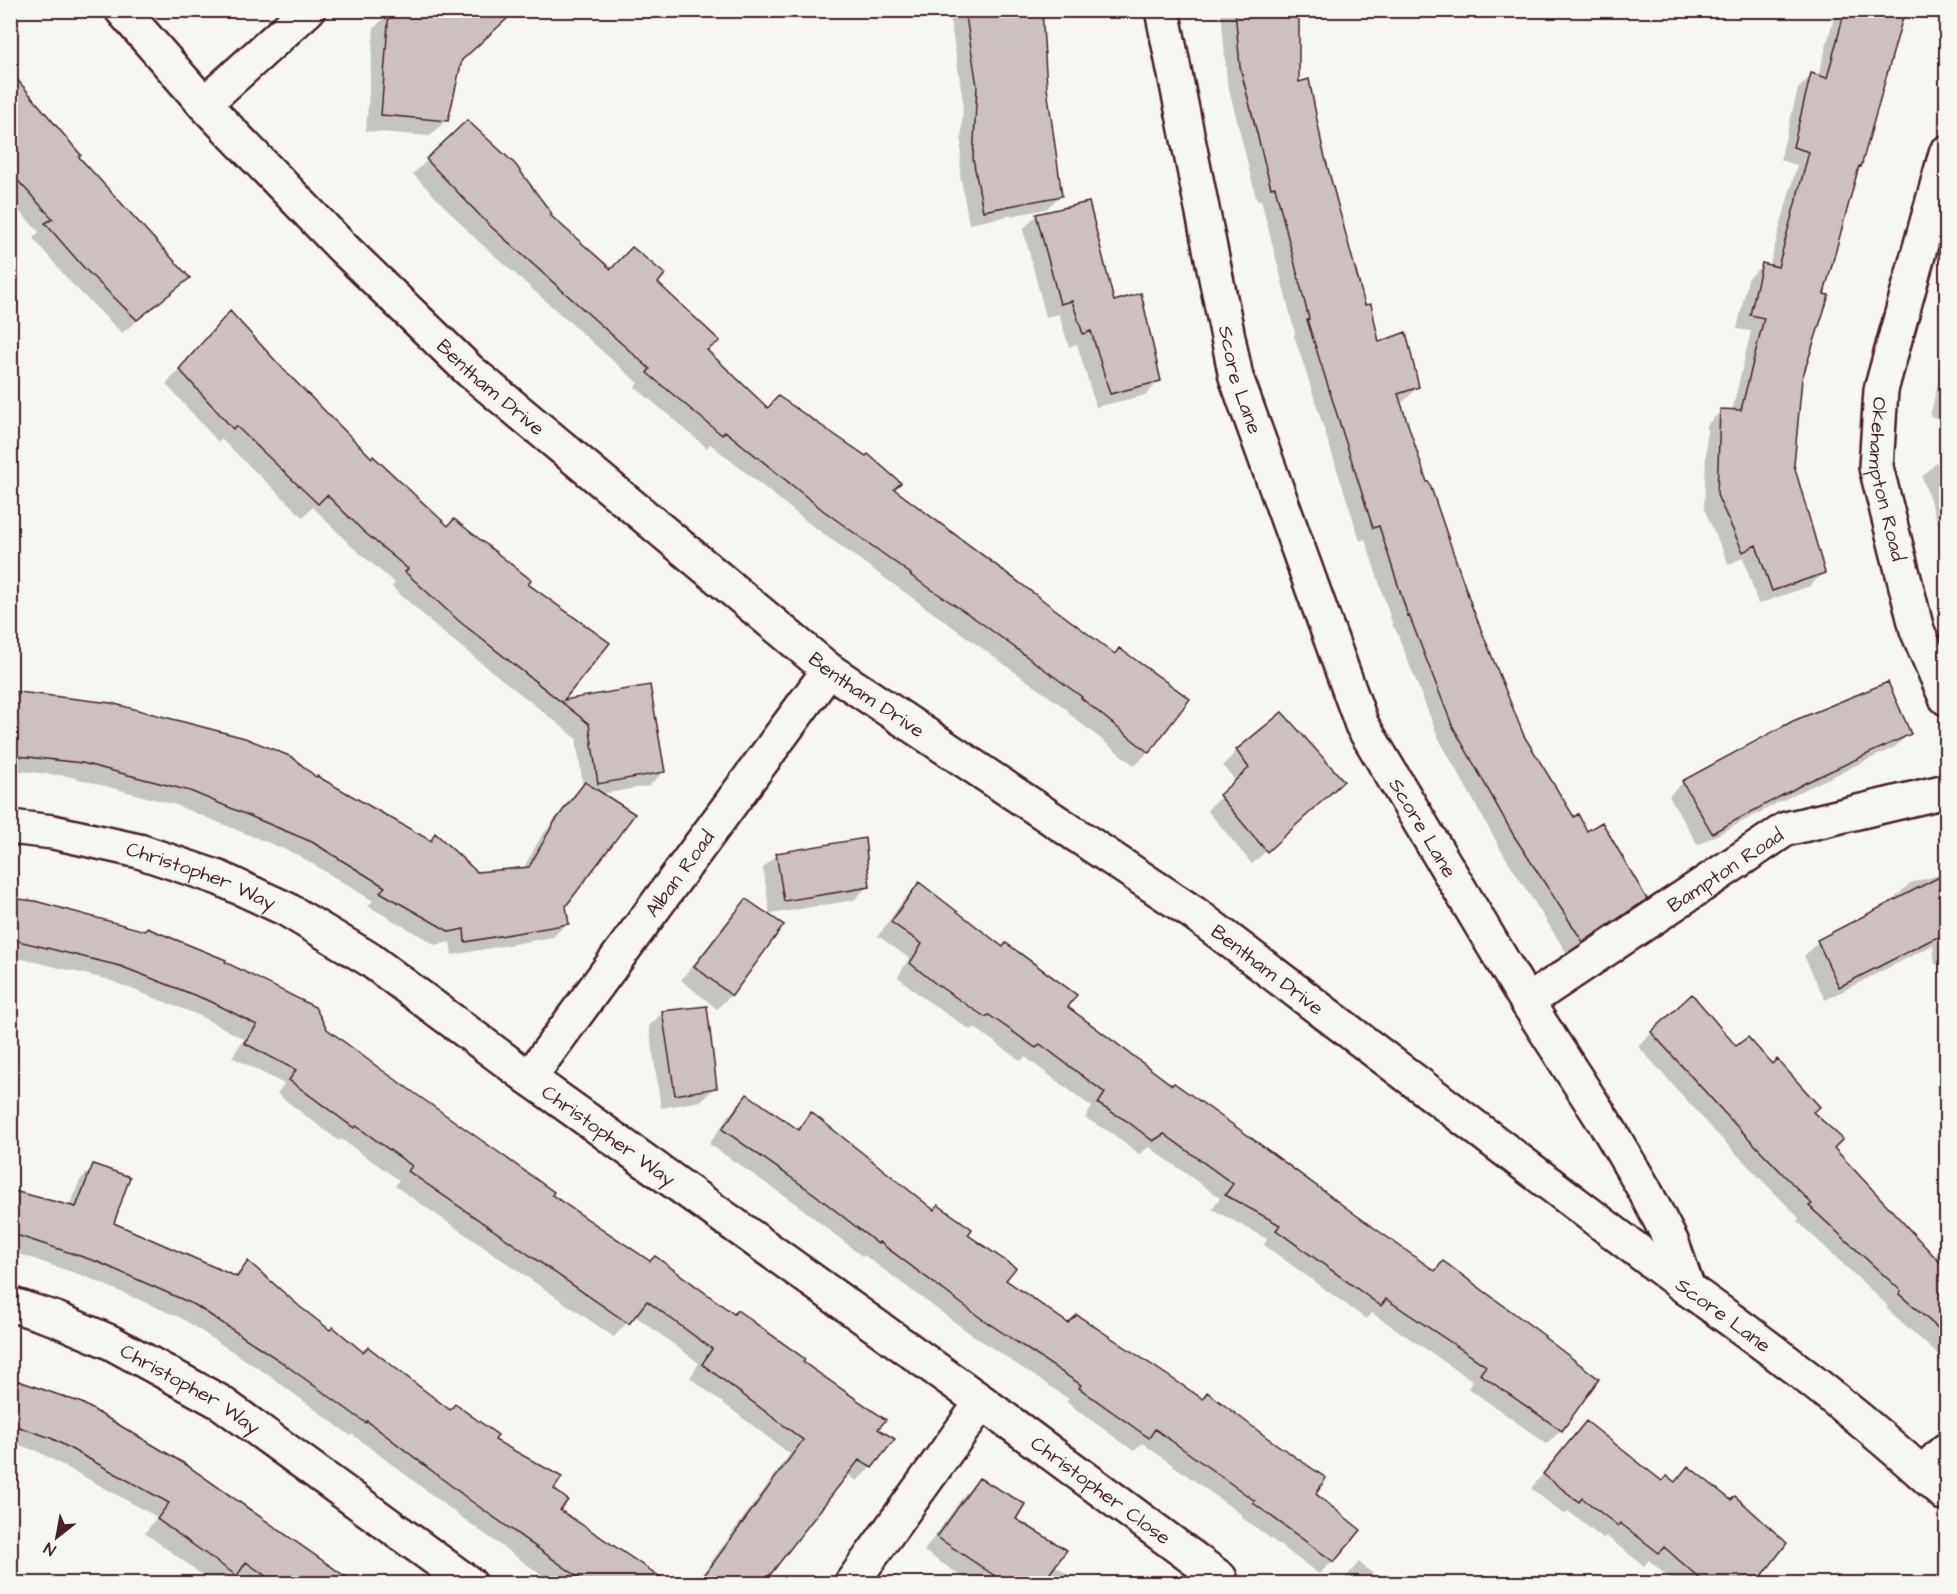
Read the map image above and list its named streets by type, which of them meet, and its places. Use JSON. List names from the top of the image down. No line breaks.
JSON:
{"streets":{"street":["Score Lane","Bentham Drive","Okehampton Road","Bampton Road","Alban Road","Christopher Way","Christopher Close"]},"crossings":[["Score Lane","Bentham Drive"],["Score Lane","Bampton Road"],["Bentham Drive","Alban Road"],["Alban Road","Christopher Way"],["Christopher Way","Christopher Close"]],"north":"bottom left"}
